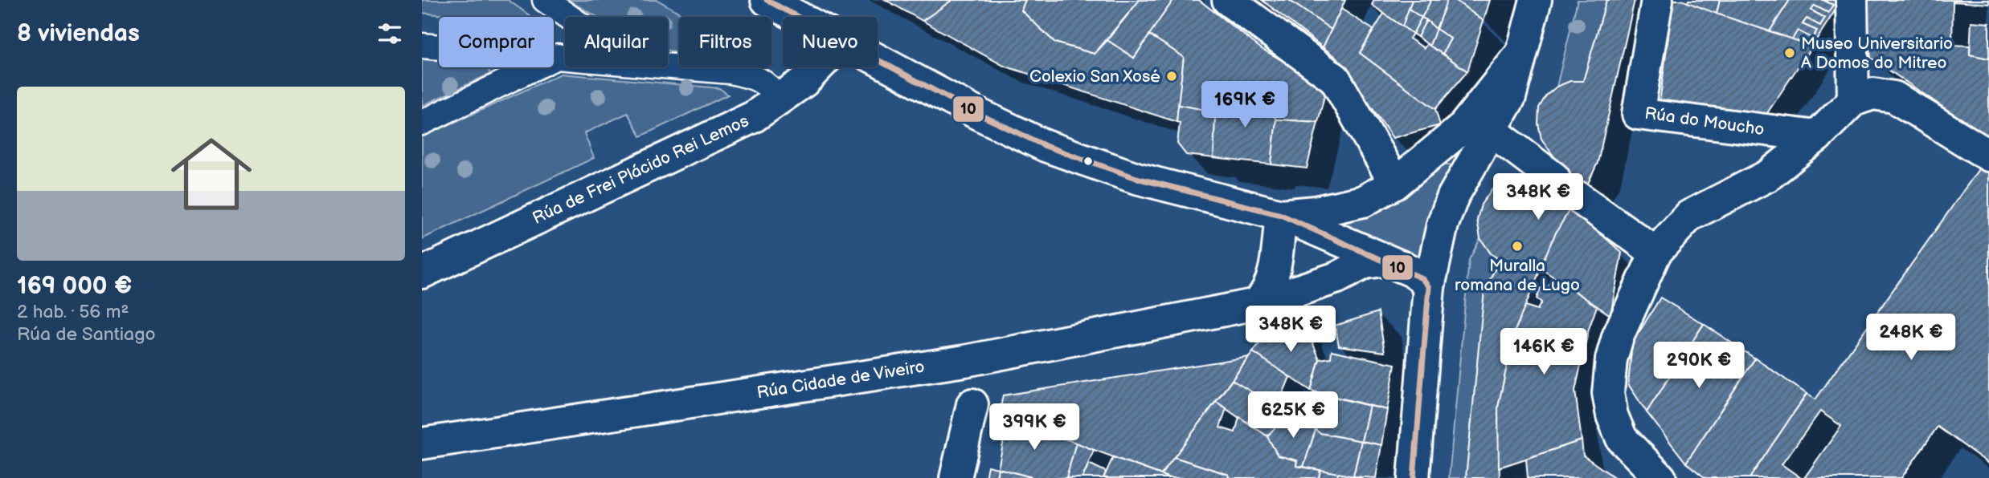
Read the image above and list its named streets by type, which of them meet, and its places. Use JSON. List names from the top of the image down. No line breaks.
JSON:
{"streets":{"street":["Rúa do Moucho","Rúa de Frei Plácido Rei Lemos","Rúa Cidade de Viveiro"]},"places":["Museo Universitario A Domos do Mitreo","Colexio San Xosé","Muralla romana de Lugo"],"lines":["transit line 10"],"page":{"heading":"8 viviendas","chip":["Comprar","Alquilar","Filtros","Nuevo"],"list":[{"name":"169 000 €","note":"2 hab. · 56 m² · Rúa de Santiago"}],"price":["169K €","348K €","348K €","248K €","146K €","290K €","625K €","399K €"]}}
